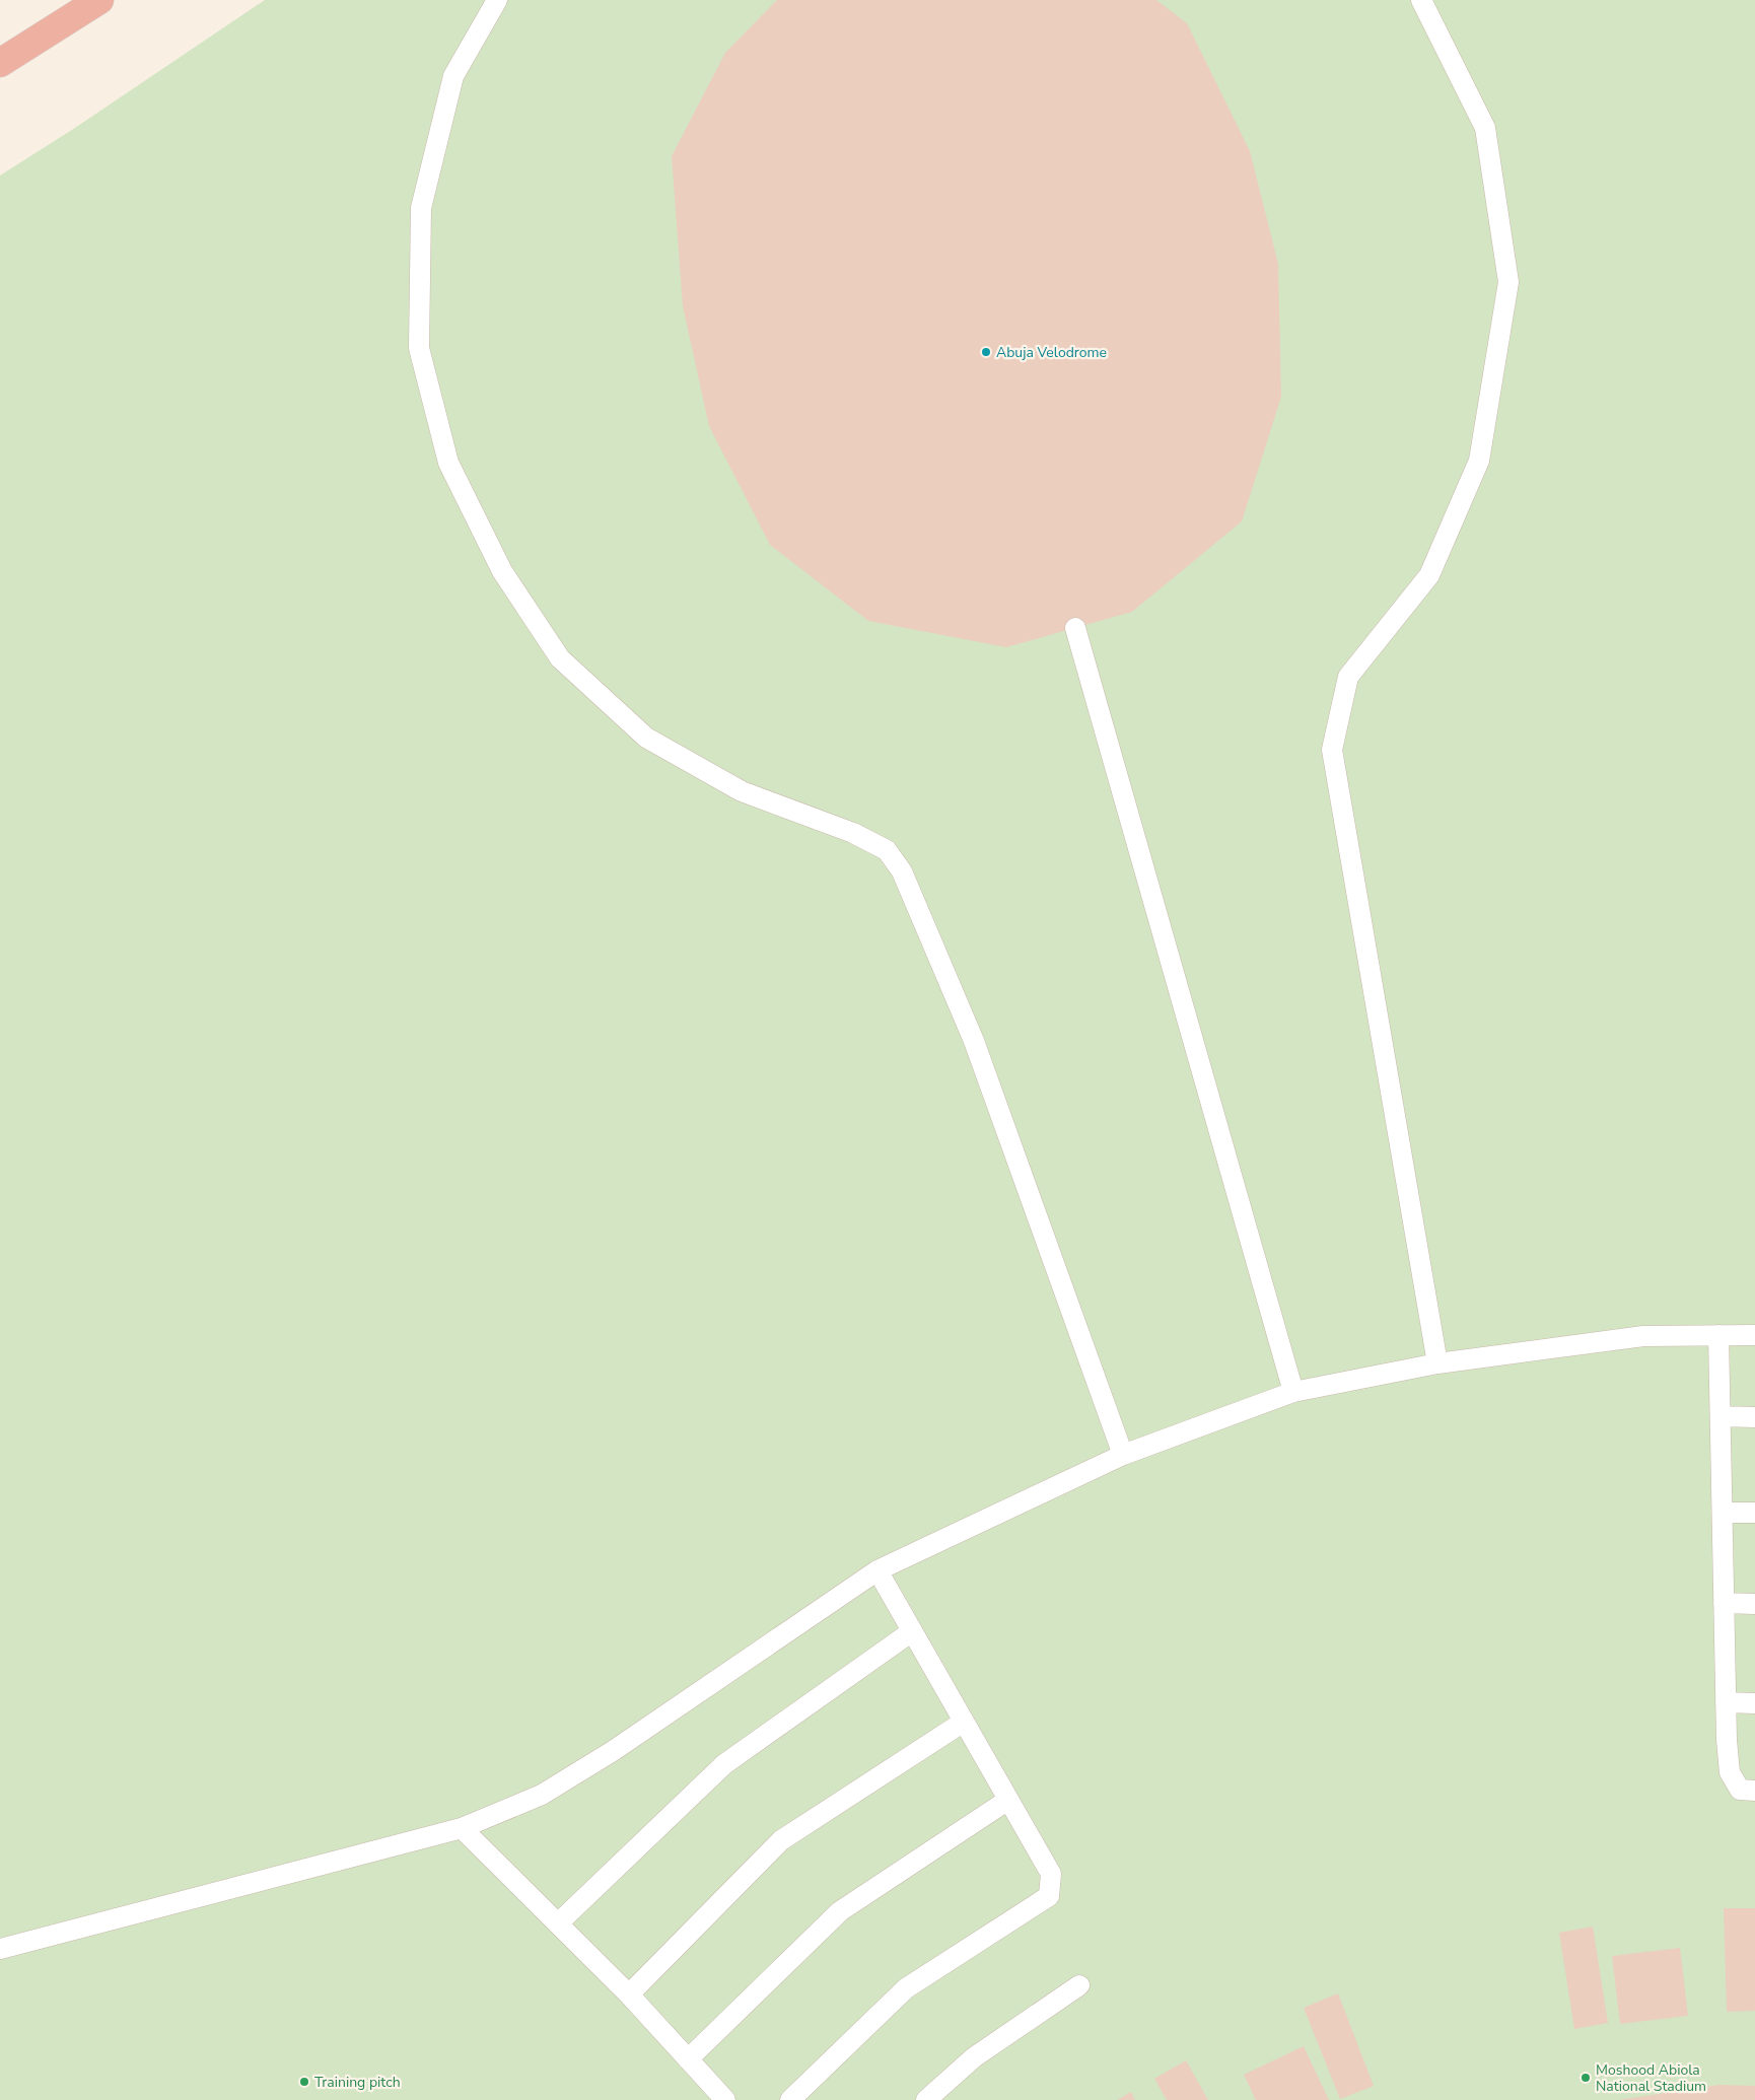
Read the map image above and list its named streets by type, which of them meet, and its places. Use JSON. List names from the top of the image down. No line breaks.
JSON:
{"places":["Abuja Velodrome","Moshood Abiola National Stadium","Training pitch"]}
